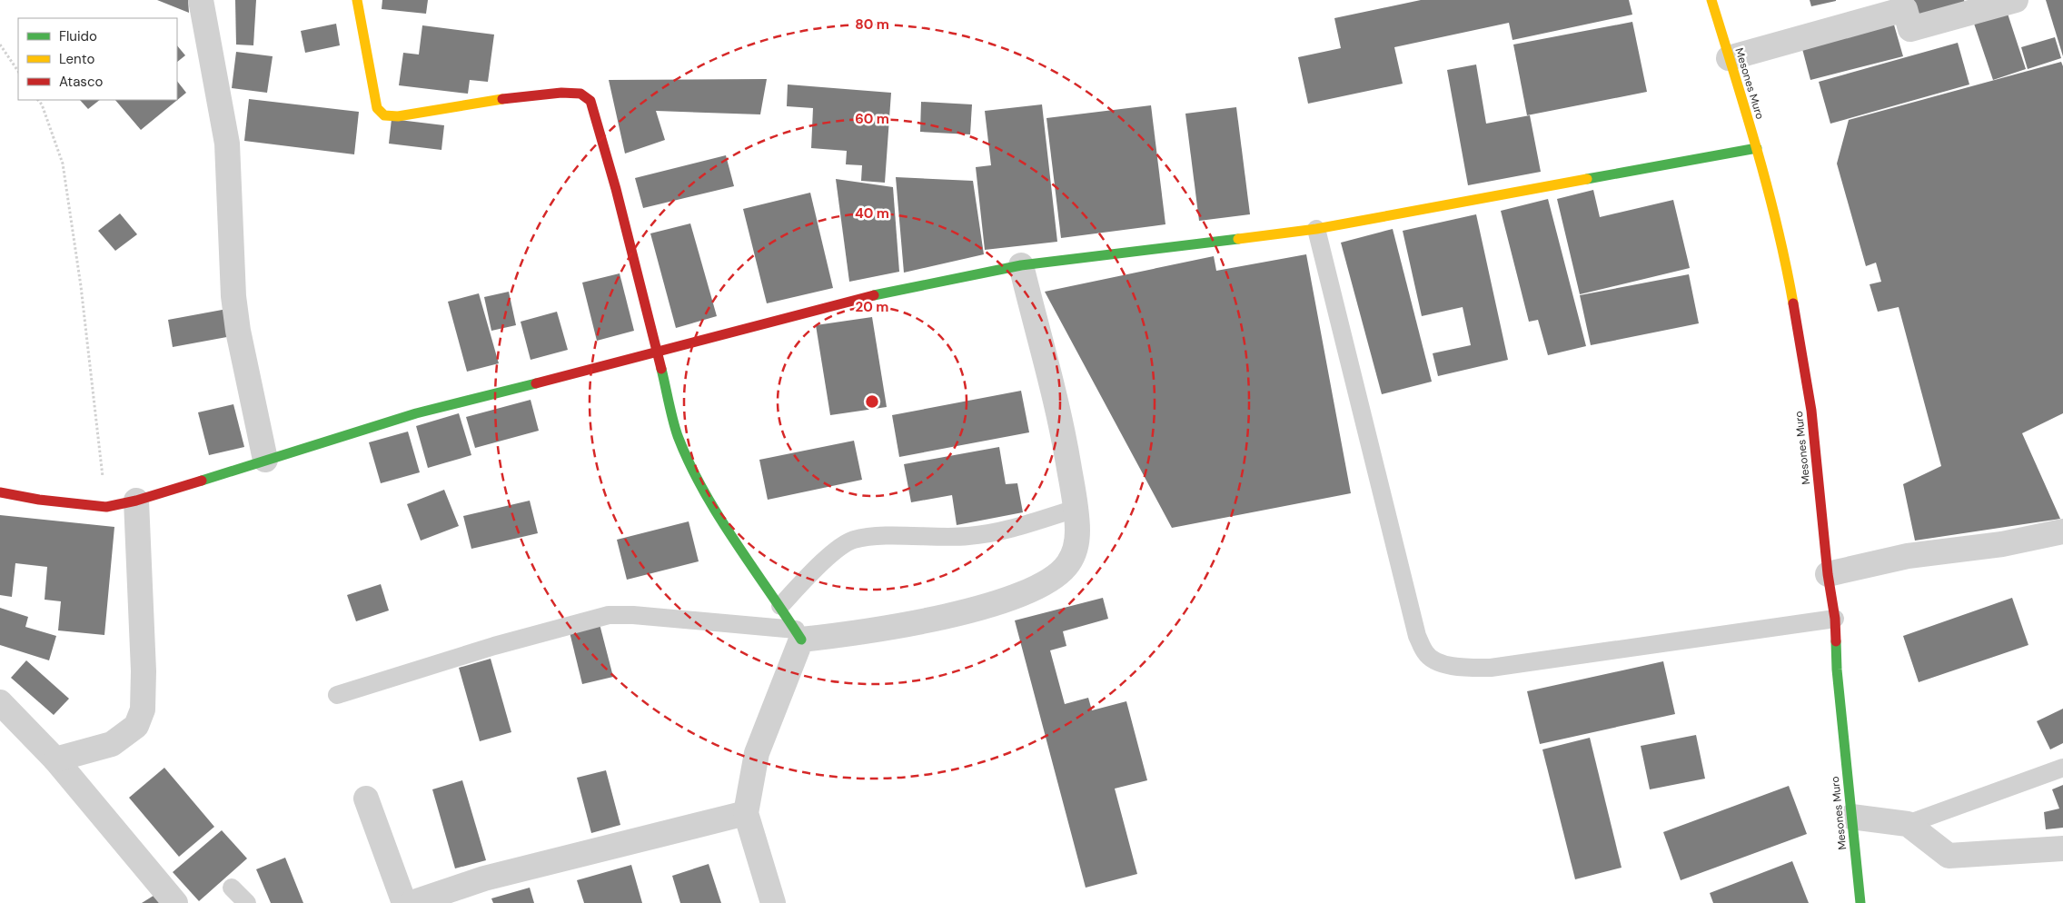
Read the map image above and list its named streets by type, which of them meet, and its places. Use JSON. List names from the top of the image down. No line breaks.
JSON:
{"streets":{"main road":["Mesones Muro"]},"legend":["Fluido","Lento","Atasco"],"rings":["80 m","60 m","40 m","20 m"]}
